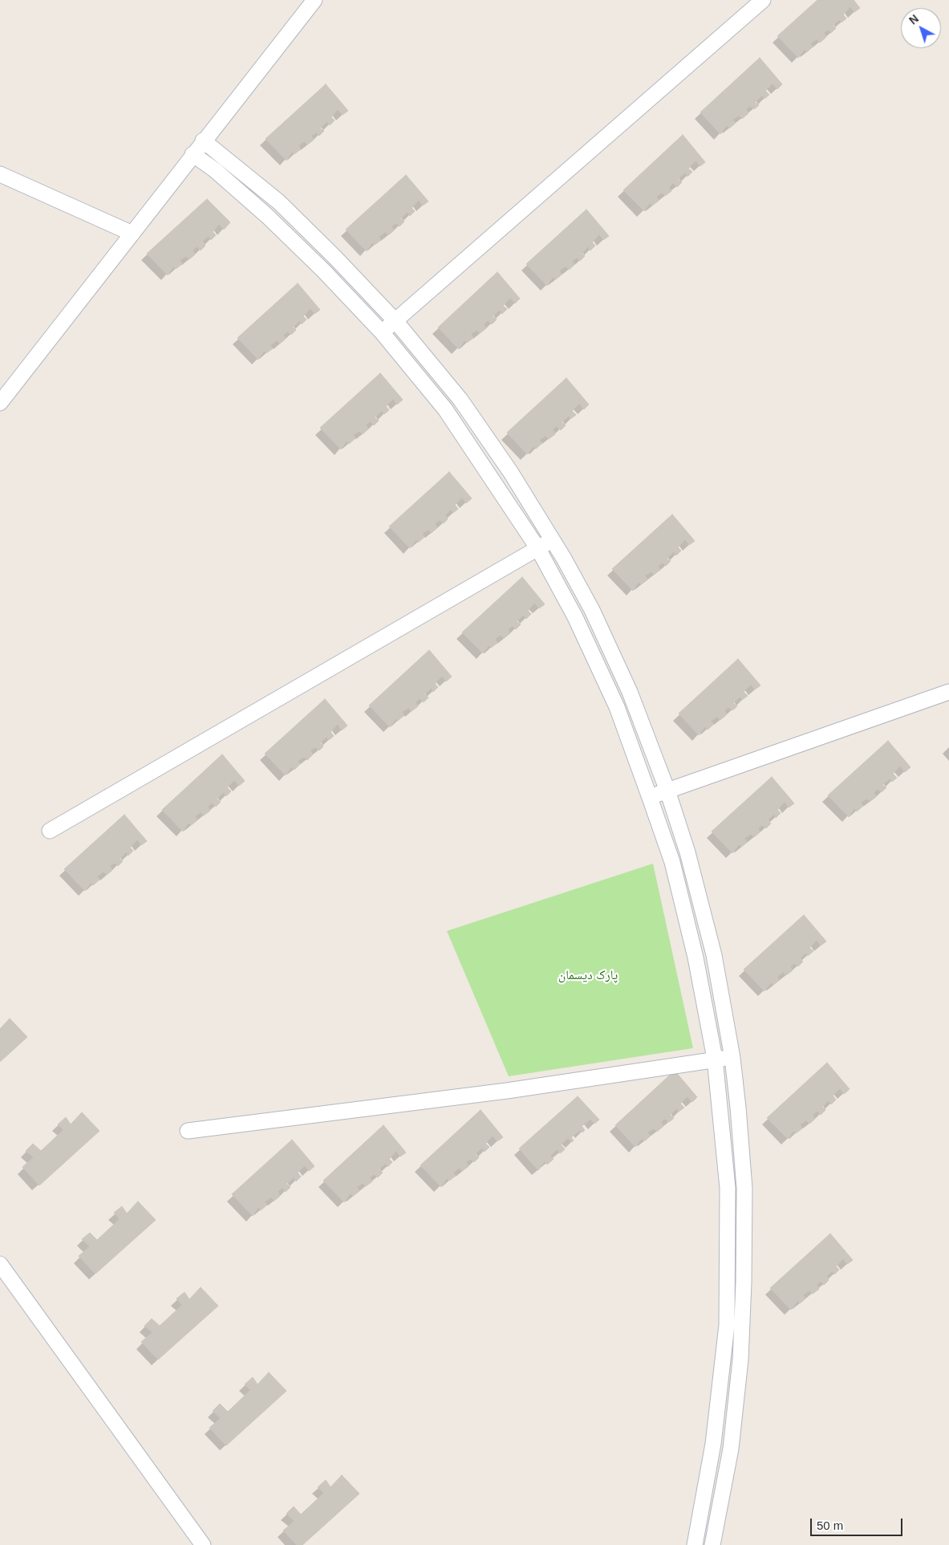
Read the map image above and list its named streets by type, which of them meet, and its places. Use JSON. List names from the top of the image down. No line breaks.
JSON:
{"parks":["پارک دیسمان"],"scale_bar":"50 m","north":"top left"}
